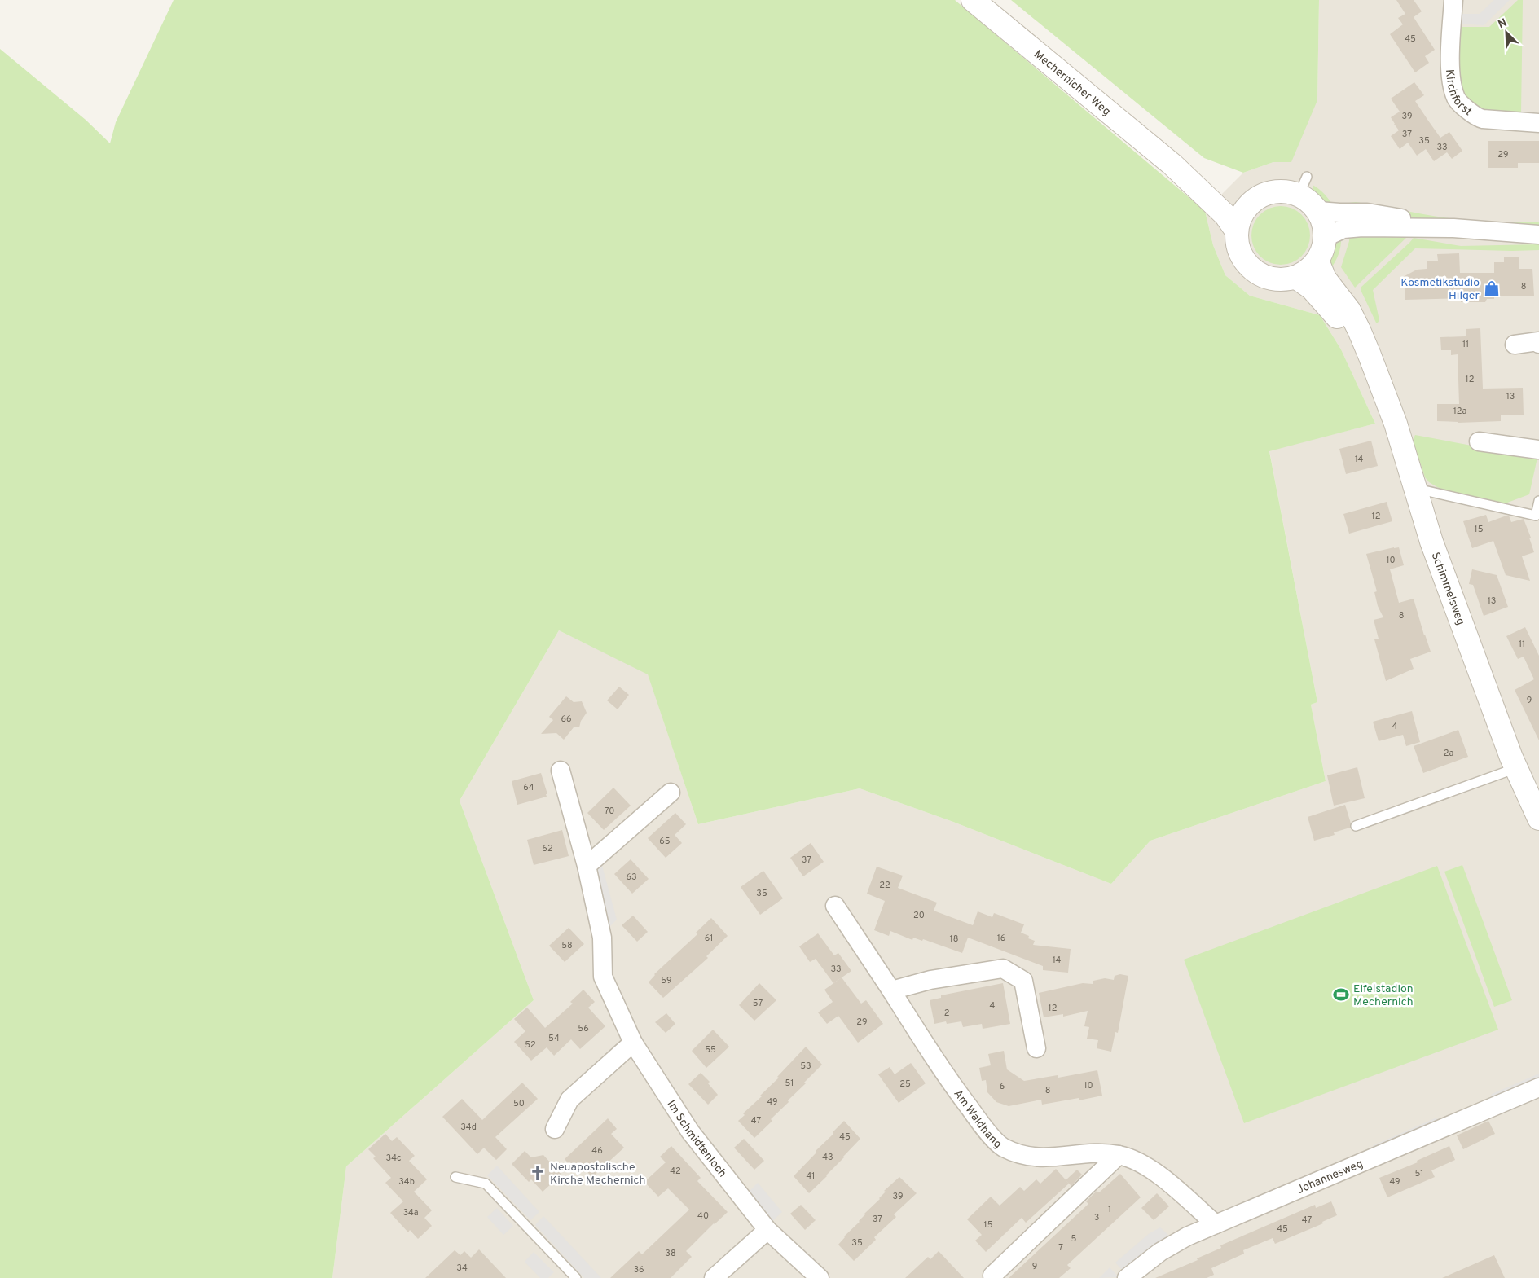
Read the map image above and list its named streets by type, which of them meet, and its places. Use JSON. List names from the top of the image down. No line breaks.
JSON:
{"streets":{"street":["Mechernicher Weg","Kirchforst","Schimmelsweg","Am Waldhang","Im Schmidtenloch","Johannesweg"]},"crossings":[["Mechernicher Weg","Schimmelsweg"],["Am Waldhang","Johannesweg"]],"places":{"shop":["Kosmetikstudio Hilger"],"sports":["Eifelstadion Mechernich"],"church":["Neuapostolische Kirche Mechernich"]},"house_numbers":["45","39","37","35","33","29","8","11","12","13","12a","14","12","15","10","13","8","11","9","66","4","2a","64","70","65","62","37","63","22","35","20","61","16","18","58","14","33","59","57","4","12","2","29","56","54","52","55","53","51","25","10","6","8","49","50","47","34d","45","46","43","34c","42","51","41","34b","49","39","1","34a","40","3","37","47","15","45","5","35","7","38","9","34","36"],"north":"top left"}
